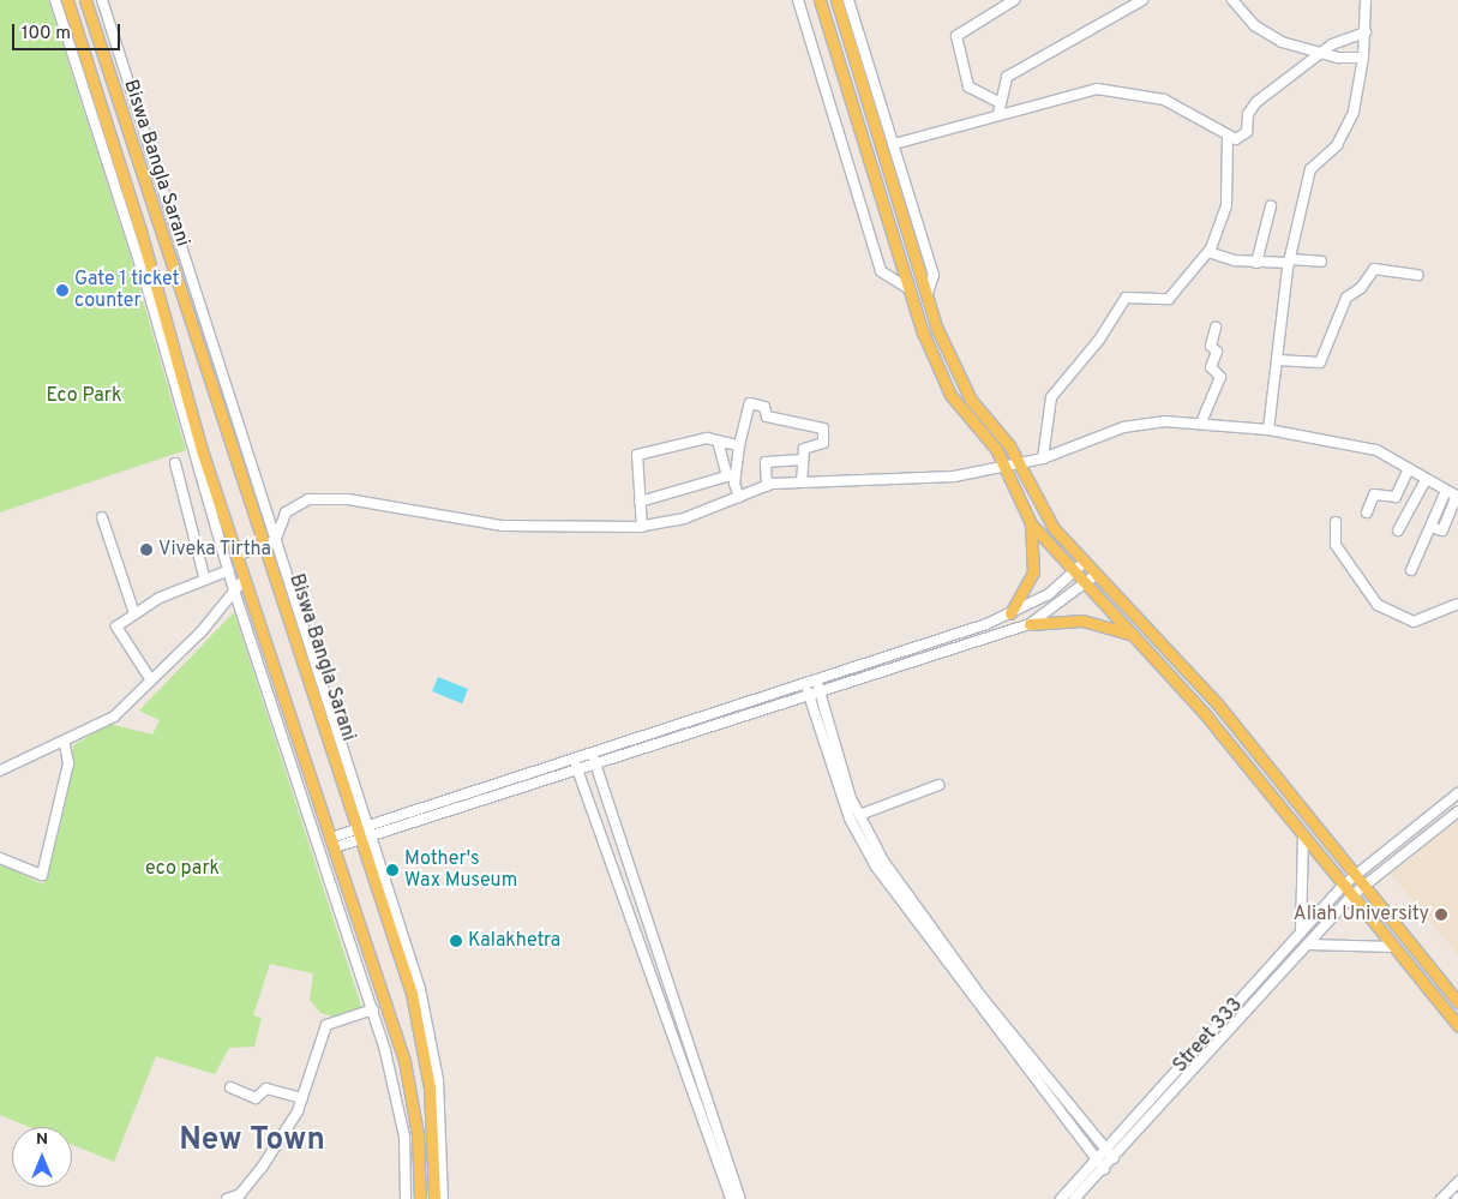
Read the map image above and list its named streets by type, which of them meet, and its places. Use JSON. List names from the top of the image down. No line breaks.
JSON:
{"streets":{"main road":["Biswa Bangla Sarani"],"street":["Street 333"]},"districts":["New Town"],"parks":["Eco Park","eco park"],"places":["Gate 1 ticket counter","Viveka Tirtha","Mother's Wax Museum","Aliah University","Kalakhetra"],"scale_bar":"100 m","north":"top"}
